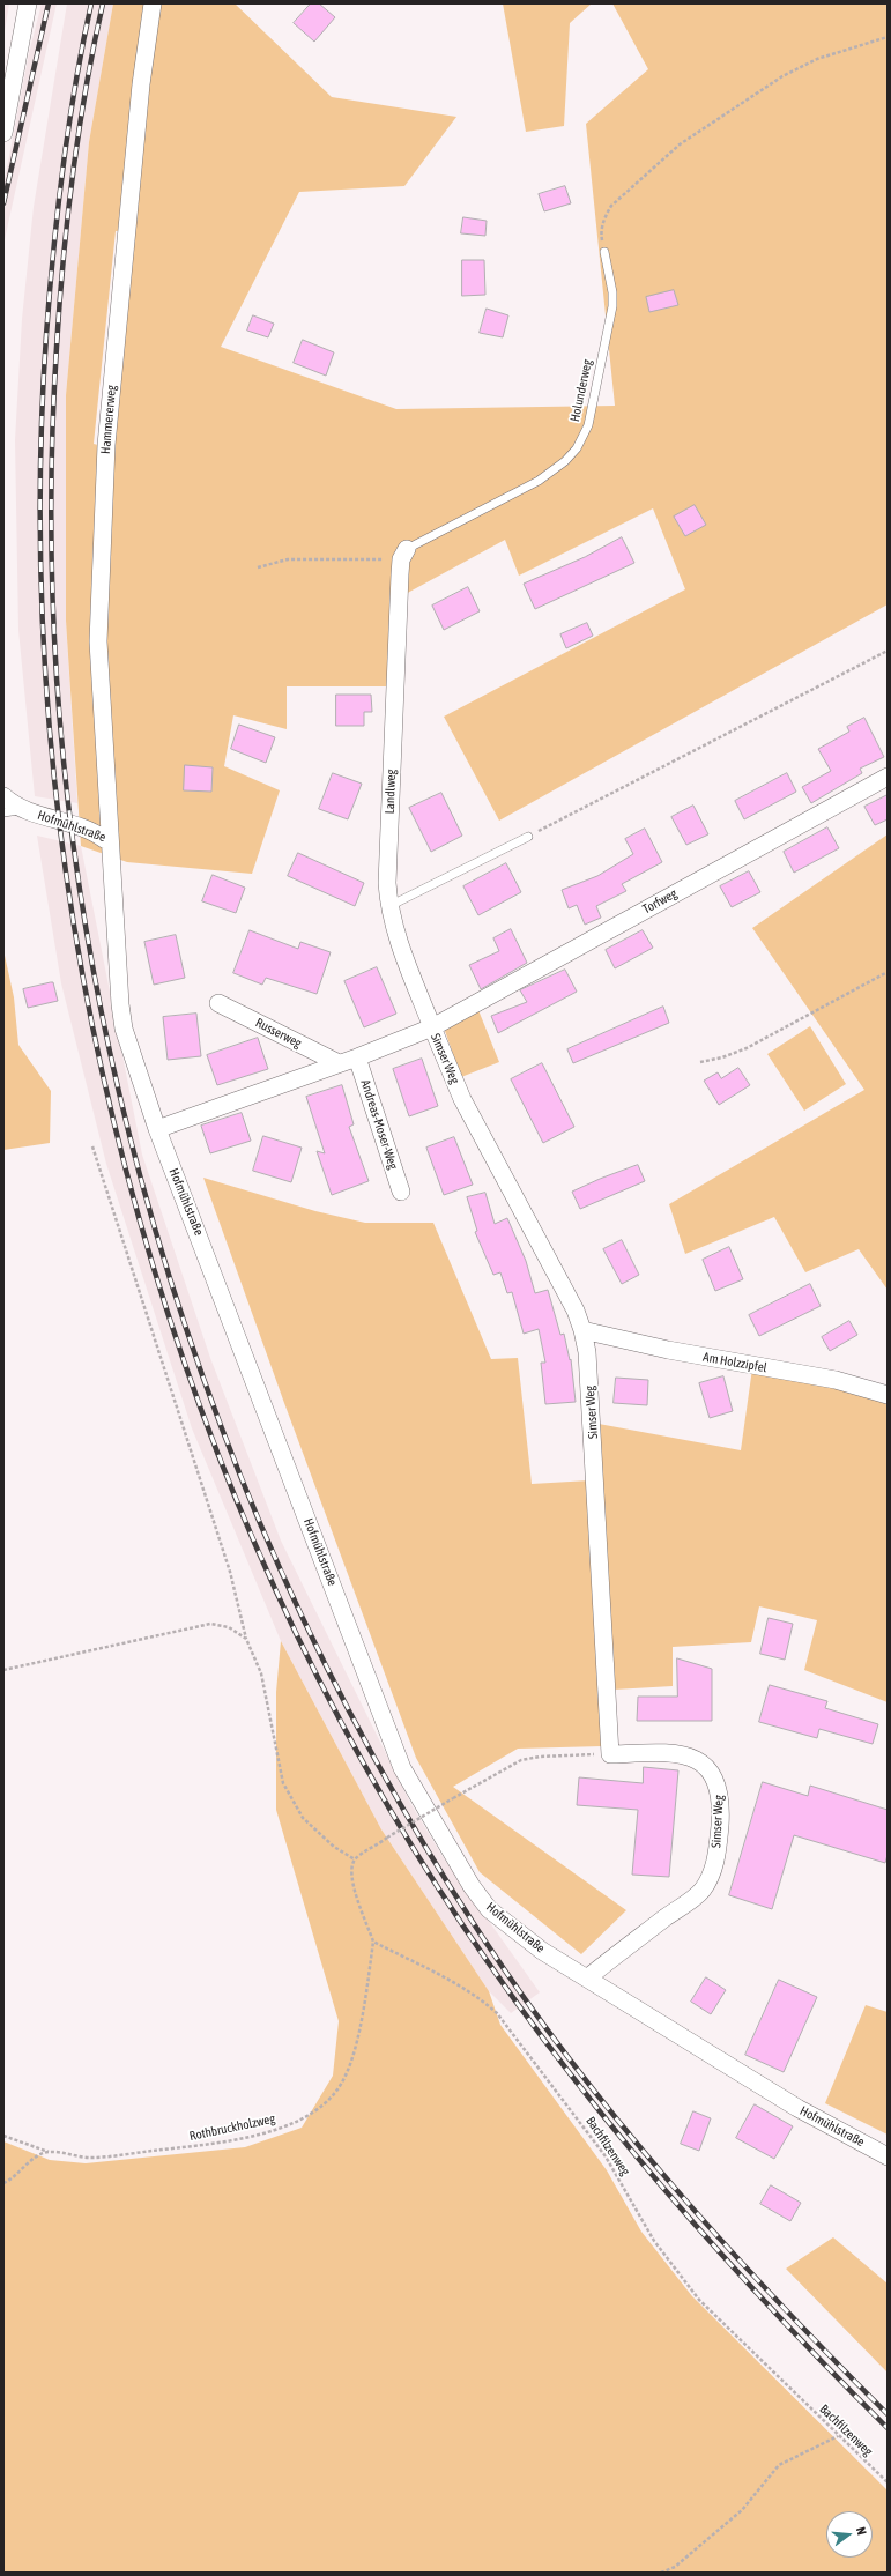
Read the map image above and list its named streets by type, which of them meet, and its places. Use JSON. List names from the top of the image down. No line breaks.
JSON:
{"streets":{"street":["Hammererweg","Landlweg","Hofmühlstraße","Torfweg","Russerweg","Simser Weg","Andreas-Moser-Weg","Am Holzzipfel"],"lane":["Holunderweg"],"path":["Rothbruckholzweg","Bachfilzenweg"]},"crossings":[["Holunderweg","Landlweg"],["Hammererweg","Hofmühlstraße"],["Landlweg","Torfweg"],["Landlweg","Simser Weg"],["Hofmühlstraße","Simser Weg"],["Torfweg","Simser Weg"],["Russerweg","Simser Weg"],["Simser Weg","Andreas-Moser-Weg"],["Simser Weg","Am Holzzipfel"],["Rothbruckholzweg","Bachfilzenweg"]],"north":"right"}
